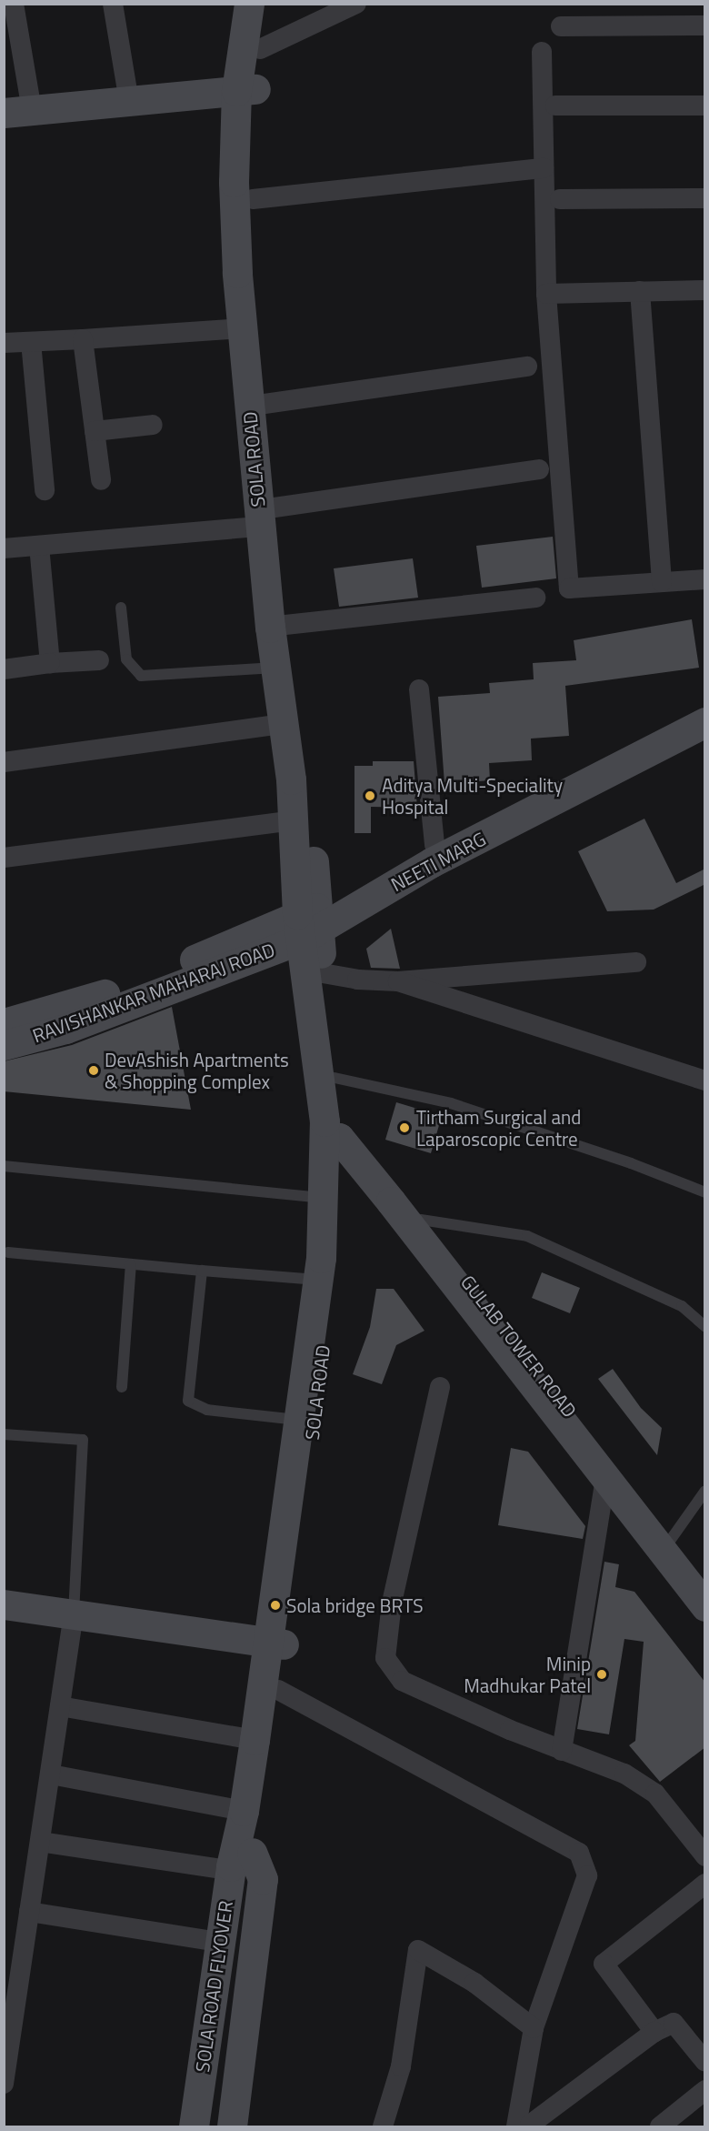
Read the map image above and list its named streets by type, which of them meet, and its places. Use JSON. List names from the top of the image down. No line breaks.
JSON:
{"streets":{"main road":["SOLA ROAD","NEETI MARG","RAVISHANKAR MAHARAJ ROAD","GULAB TOWER ROAD","SOLA ROAD FLYOVER"]},"crossings":[["SOLA ROAD","NEETI MARG"],["SOLA ROAD","RAVISHANKAR MAHARAJ ROAD"],["SOLA ROAD","GULAB TOWER ROAD"],["SOLA ROAD","SOLA ROAD FLYOVER"],["NEETI MARG","RAVISHANKAR MAHARAJ ROAD"]],"places":["Aditya Multi-Speciality Hospital","DevAshish Apartments & Shopping Complex","Tirtham Surgical and Laparoscopic Centre","Sola bridge BRTS","Minip Madhukar Patel"]}
